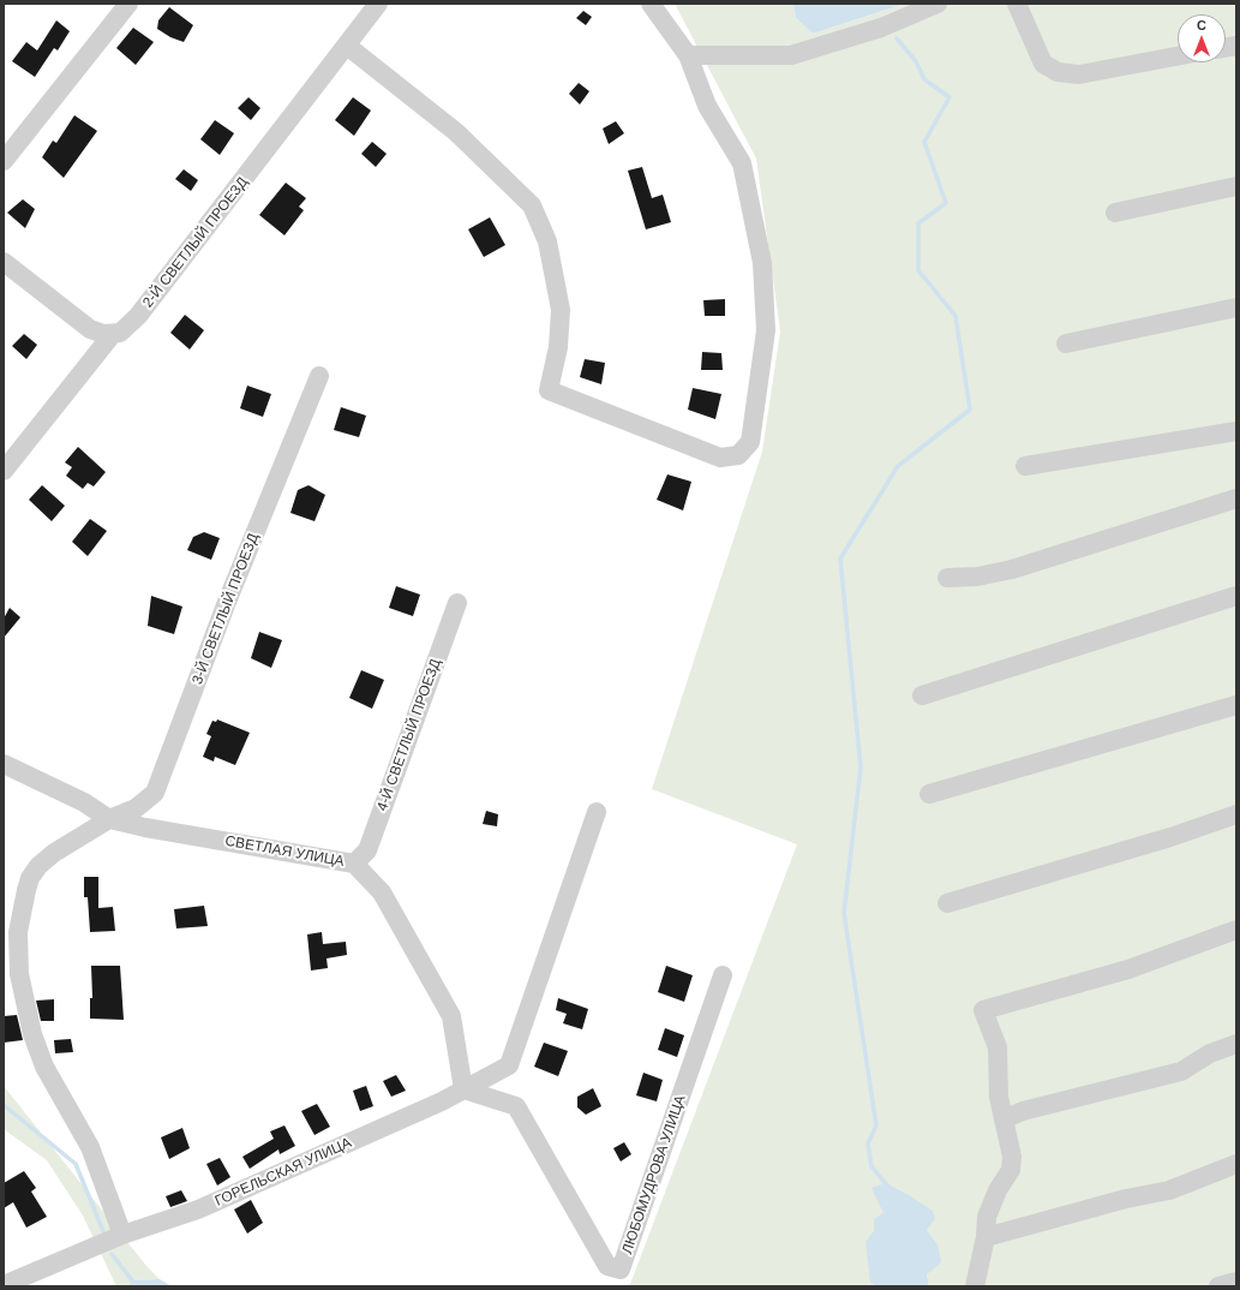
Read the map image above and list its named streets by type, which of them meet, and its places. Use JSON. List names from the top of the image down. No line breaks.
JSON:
{"streets":{"street":["2-Й СВЕТЛЫЙ ПРОЕЗД","3-Й СВЕТЛЫЙ ПРОЕЗД","4-Й СВЕТЛЫЙ ПРОЕЗД","СВЕТЛАЯ УЛИЦА","ГОРЕЛЬСКАЯ УЛИЦА","ЛЮБОМУДРОВА УЛИЦА"]},"crossings":[["3-Й СВЕТЛЫЙ ПРОЕЗД","СВЕТЛАЯ УЛИЦА"],["3-Й СВЕТЛЫЙ ПРОЕЗД","ГОРЕЛЬСКАЯ УЛИЦА"],["4-Й СВЕТЛЫЙ ПРОЕЗД","СВЕТЛАЯ УЛИЦА"],["СВЕТЛАЯ УЛИЦА","ГОРЕЛЬСКАЯ УЛИЦА"],["СВЕТЛАЯ УЛИЦА","ЛЮБОМУДРОВА УЛИЦА"],["ГОРЕЛЬСКАЯ УЛИЦА","ЛЮБОМУДРОВА УЛИЦА"]],"north":"top"}
